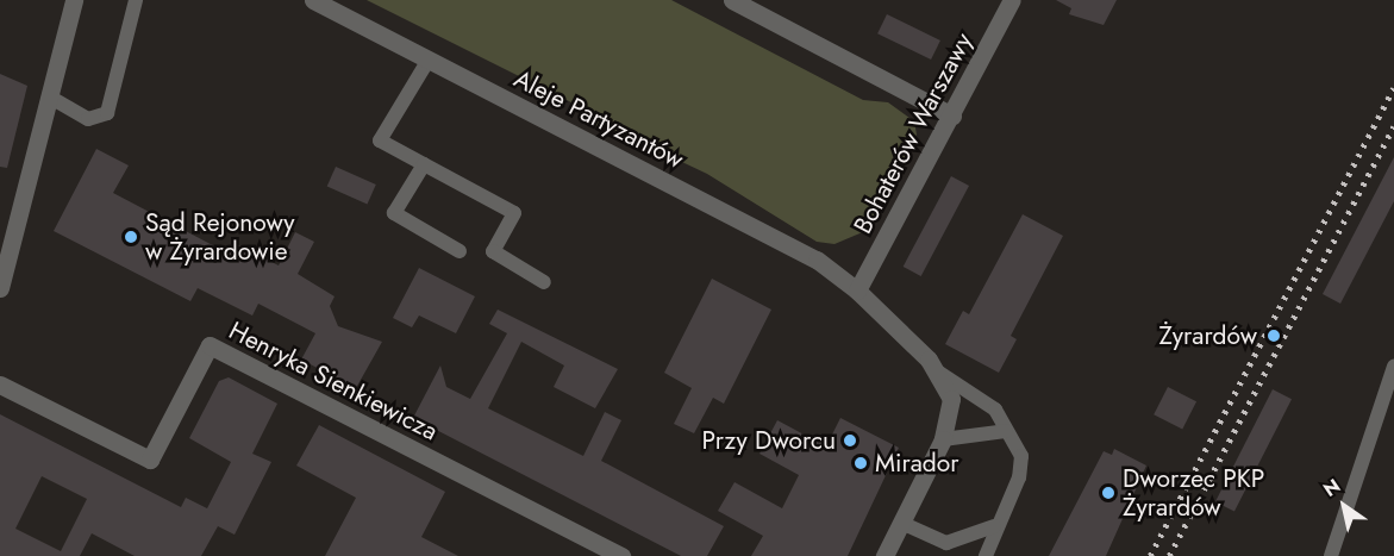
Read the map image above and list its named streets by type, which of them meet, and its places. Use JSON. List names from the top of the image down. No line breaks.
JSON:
{"streets":{"street":["Aleje Partyzantów","Bohaterów Warszawy","Henryka Sienkiewicza"]},"crossings":[["Aleje Partyzantów","Bohaterów Warszawy"]],"places":["Sąd Rejonowy w Żyrardowie","Żyrardów","Przy Dworcu","Mirador","Dworzec PKP Żyrardów"],"north":"top left"}
